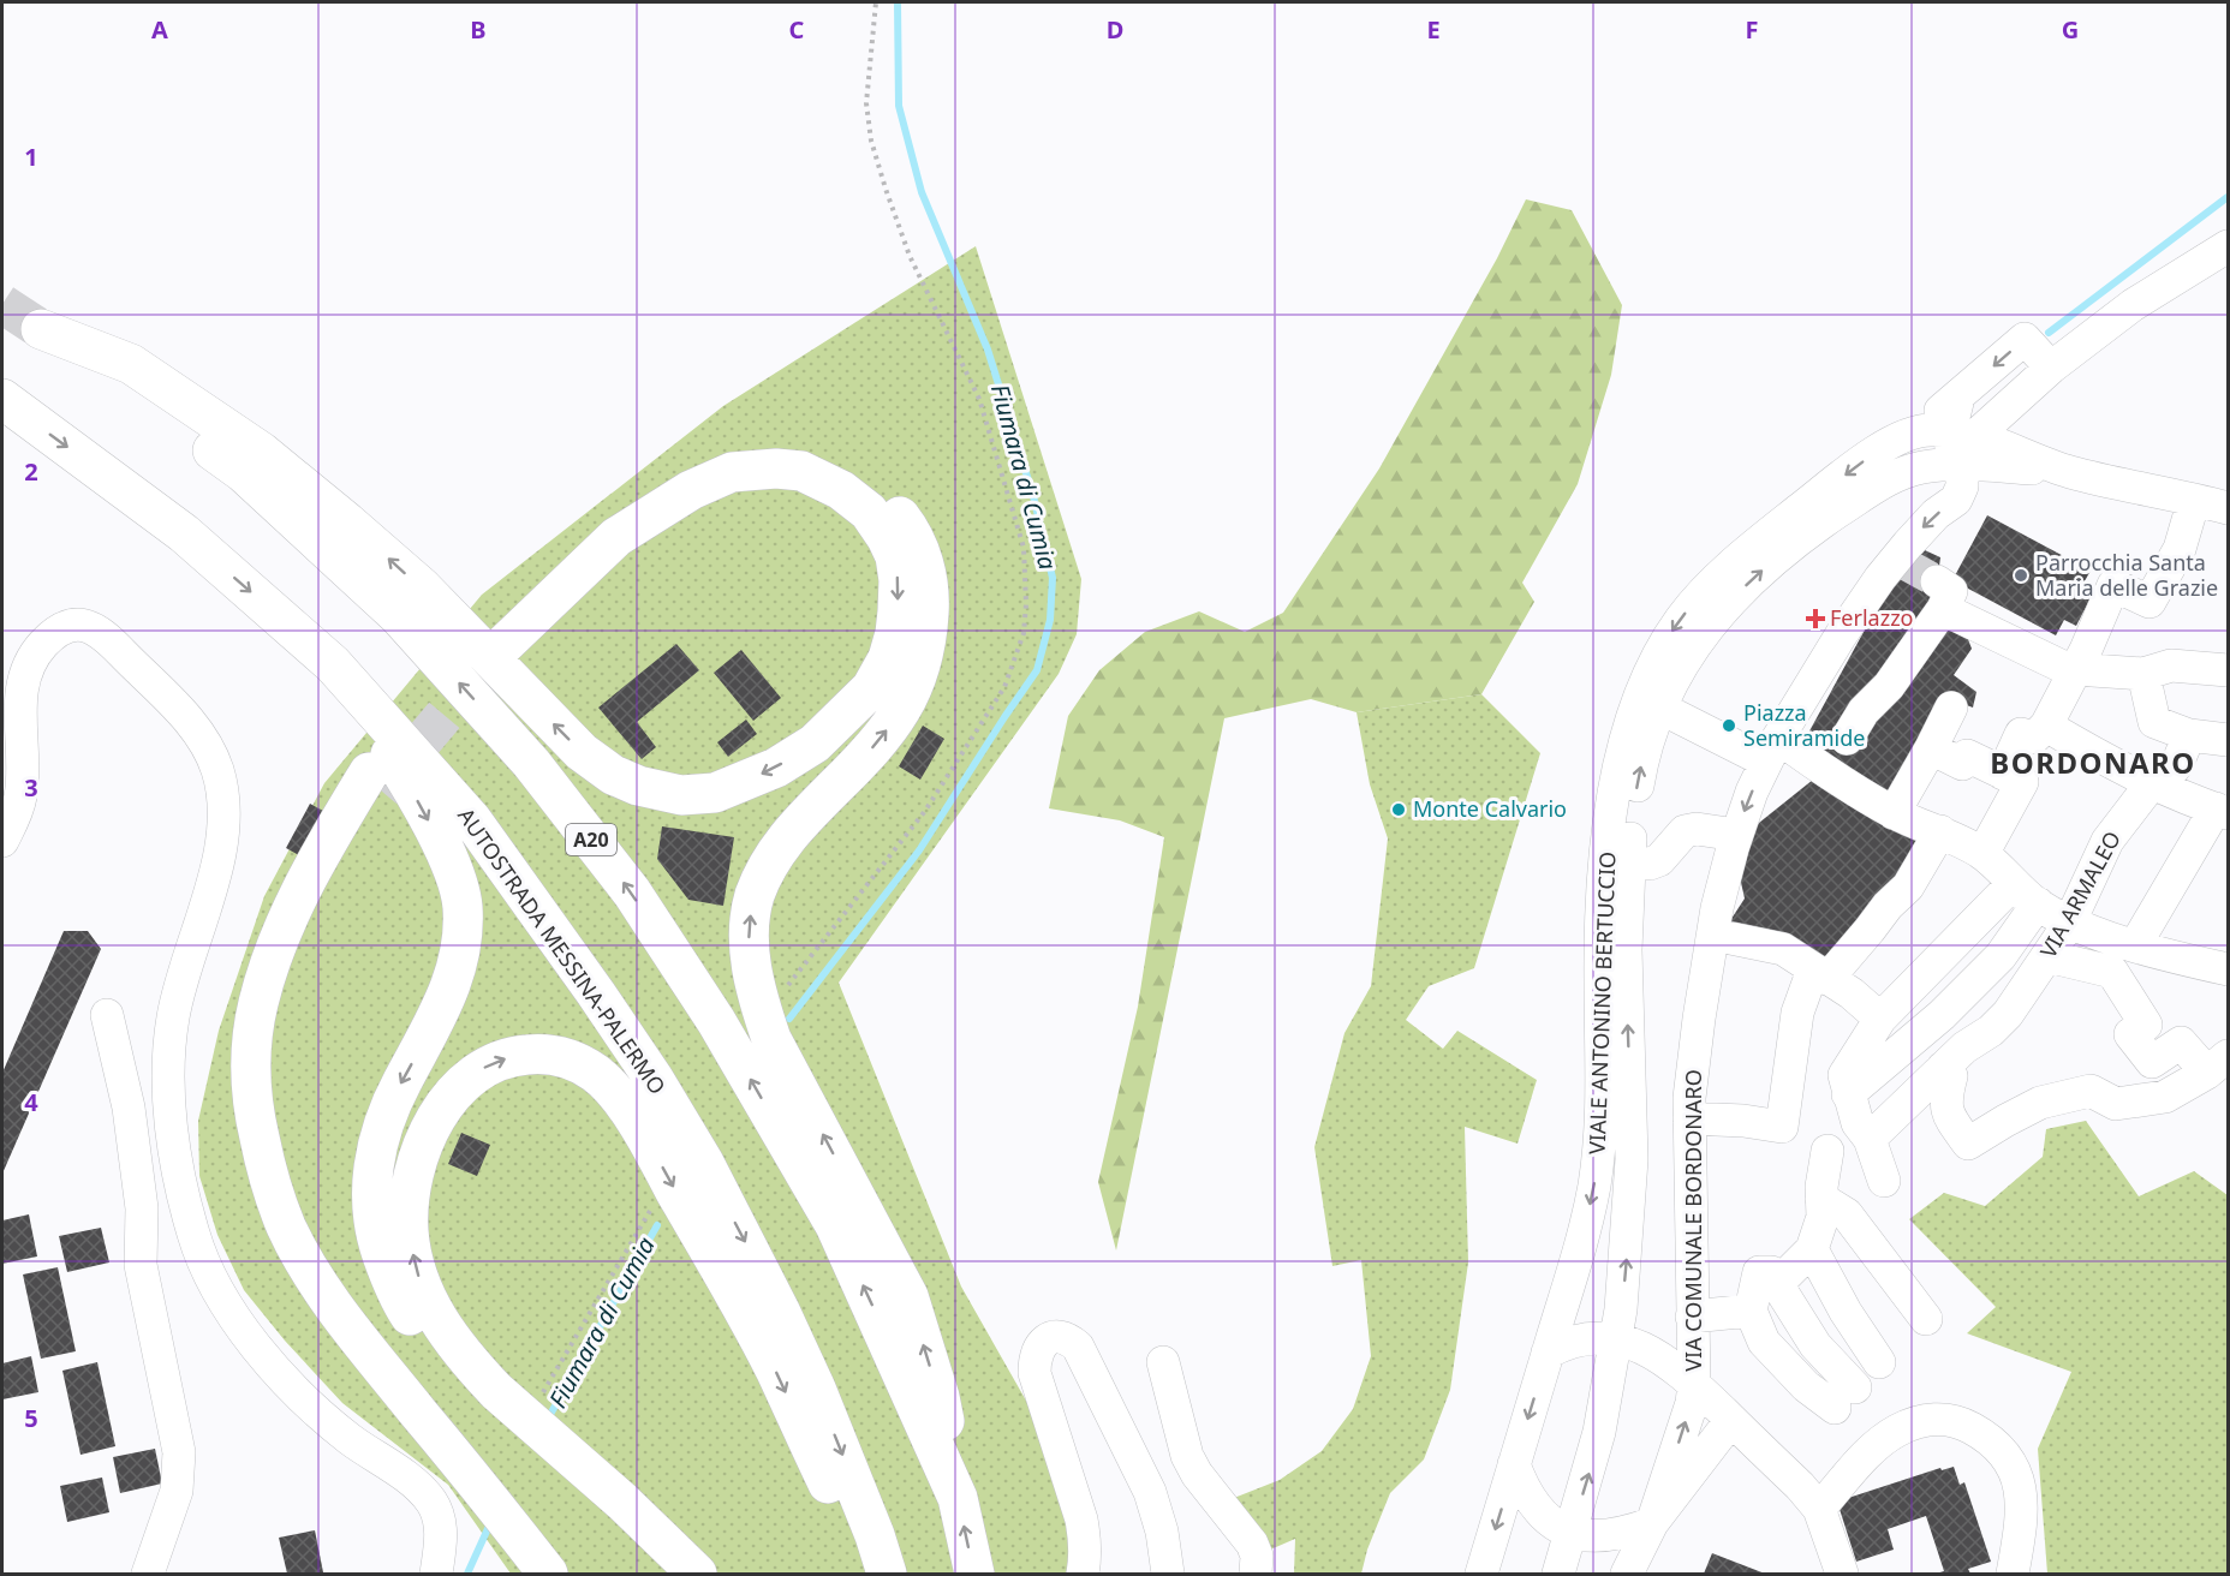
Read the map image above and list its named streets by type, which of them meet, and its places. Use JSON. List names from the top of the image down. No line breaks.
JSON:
{"streets":{"highway":["A20","AUTOSTRADA MESSINA-PALERMO"],"street":["VIA ARMALEO","VIALE ANTONINO BERTUCCIO","VIA COMUNALE BORDONARO"]},"crossings":[["VIALE ANTONINO BERTUCCIO","VIA COMUNALE BORDONARO"]],"one_way":["AUTOSTRADA MESSINA-PALERMO"],"districts":["BORDONARO"],"water":["Fiumara di Cumia"],"places":{"other":["Parrocchia Santa Maria delle Grazie","Piazza Semiramide","Monte Calvario"],"health":["Ferlazzo"]},"grid":{"columns":["A","B","C","D","E","F","G"],"rows":["1","2","3","4","5"]}}
